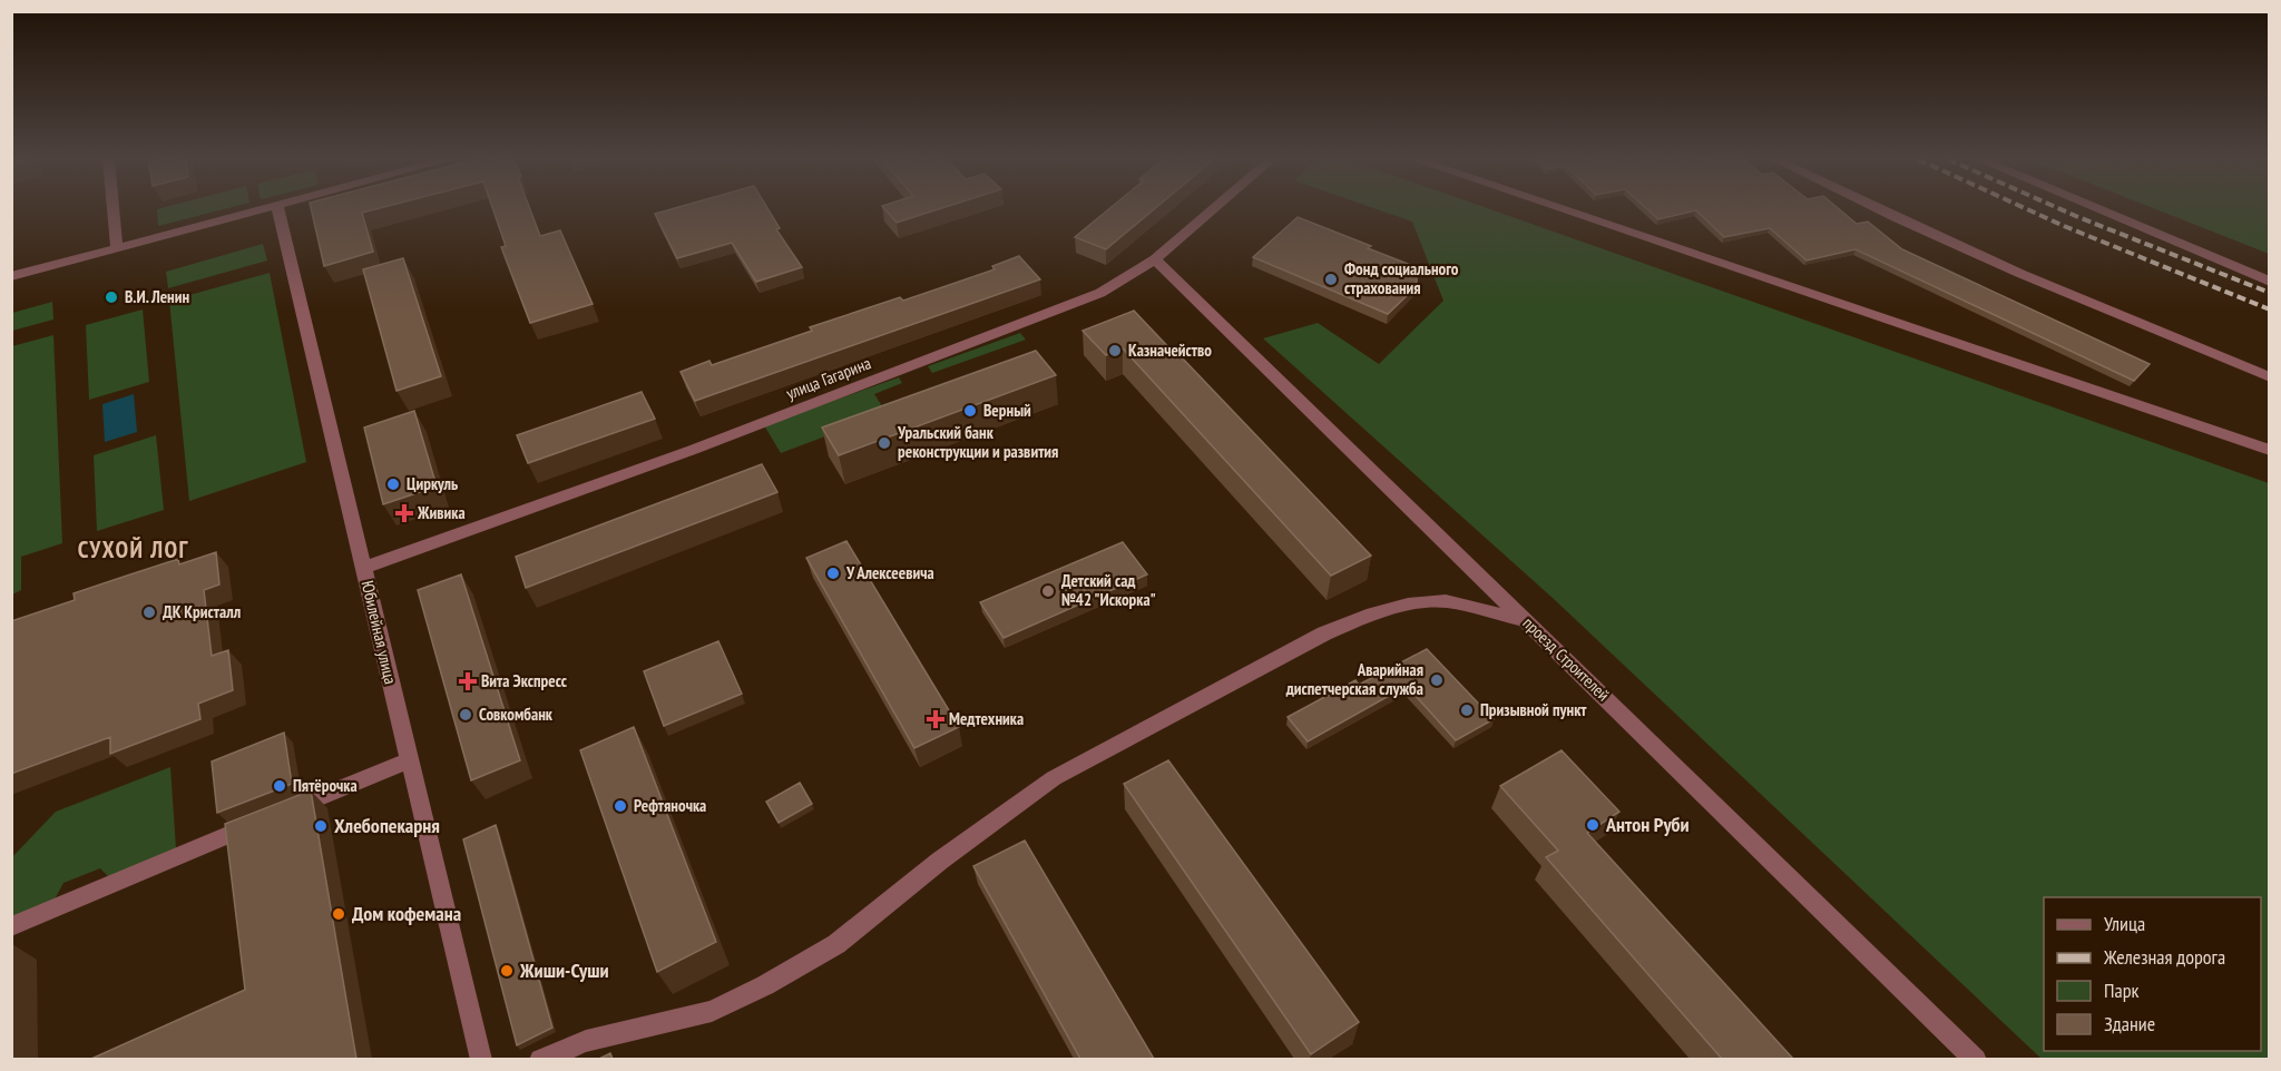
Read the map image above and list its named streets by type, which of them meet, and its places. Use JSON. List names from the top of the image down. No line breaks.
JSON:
{"streets":{"street":["улица Гагарина","Юбилейная улица","проезд Строителей"]},"crossings":[["улица Гагарина","Юбилейная улица"],["улица Гагарина","проезд Строителей"]],"districts":["СУХОЙ ЛОГ"],"places":{"other":["Фонд социального страхования","В.И. Ленин","Казначейство","Верный","Уральский банк реконструкции и развития","Циркуль","У Алексеевича","Детский сад №42 \"Искорка\"","ДК Кристалл","Аварийная диспетчерская служба","Призывной пункт","Совкомбанк","Пятёрочка","Рефтяночка","Антон Руби","Хлебопекарня","Дом кофемана","Жиши-Суши"],"health":["Живика","Вита Экспресс","Медтехника"]},"legend":["Улица","Железная дорога","Парк","Здание"]}
